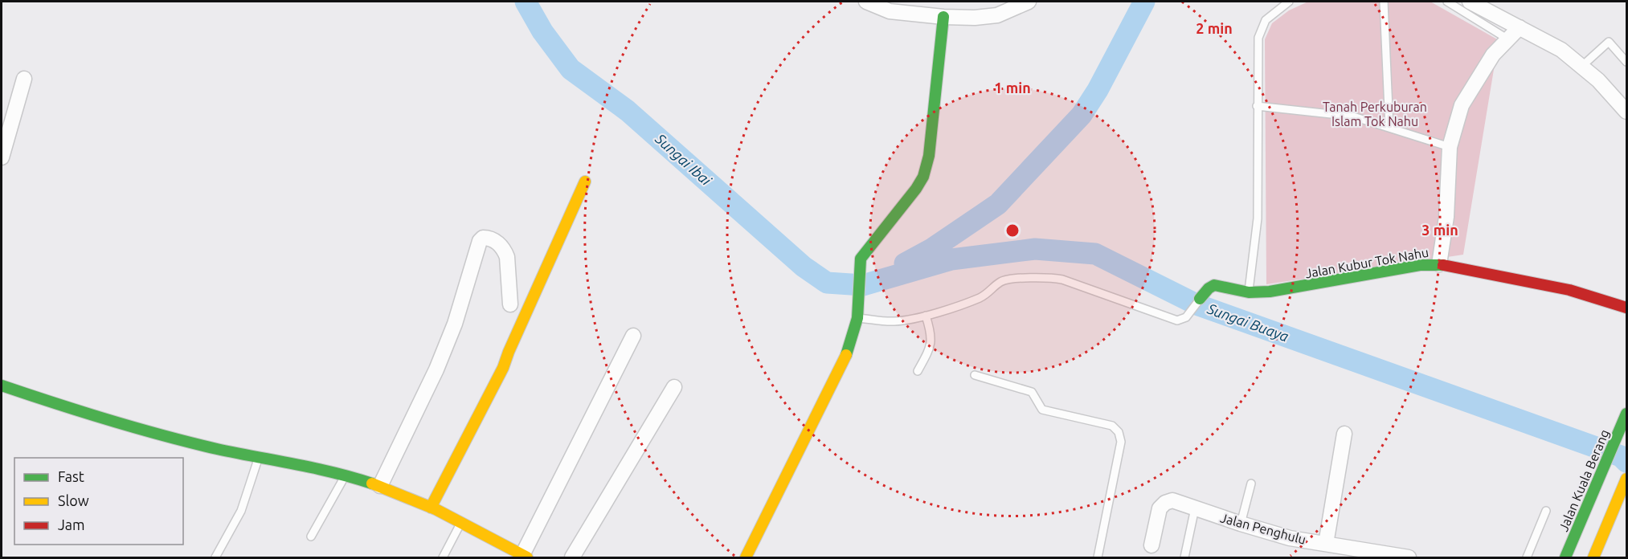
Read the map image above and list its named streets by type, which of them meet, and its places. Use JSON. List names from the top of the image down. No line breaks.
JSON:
{"streets":{"main road":["Jalan Kubur Tok Nahu","Jalan Kuala Berang"],"street":["Jalan Penghulu"]},"water":["Sungai Ibai","Sungai Buaya"],"parks":["Tanah Perkuburan Islam Tok Nahu"],"legend":["Fast","Slow","Jam"],"rings":["2 min","1 min","3 min"]}
